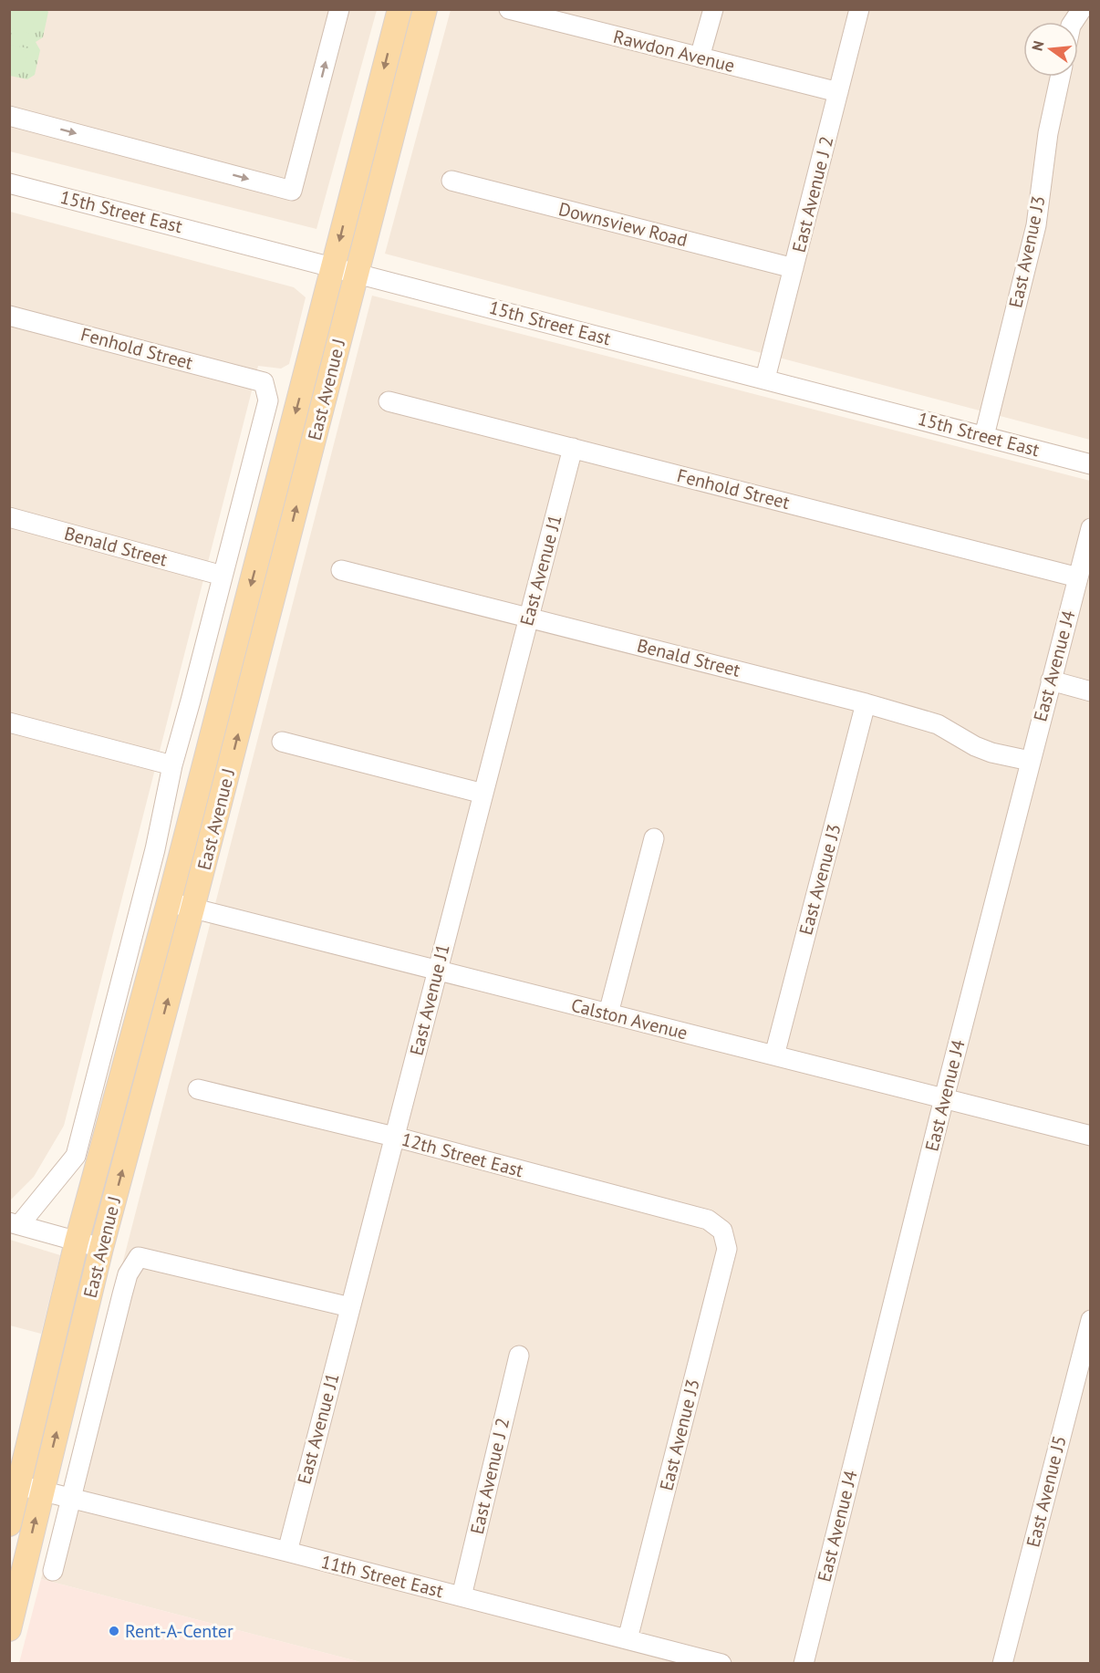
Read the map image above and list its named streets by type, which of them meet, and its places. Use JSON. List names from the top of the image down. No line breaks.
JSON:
{"streets":{"main road":["East Avenue J"],"street":["Rawdon Avenue","East Avenue J 2","15th Street East","Downsview Road","East Avenue J3","Fenhold Street","Benald Street","East Avenue J1","East Avenue J4","Calston Avenue","12th Street East","East Avenue J5","11th Street East"]},"crossings":[["Rawdon Avenue","East Avenue J 2"],["East Avenue J 2","15th Street East"],["East Avenue J 2","Downsview Road"],["East Avenue J 2","11th Street East"],["15th Street East","East Avenue J3"],["15th Street East","East Avenue J"],["East Avenue J3","Benald Street"],["East Avenue J3","Calston Avenue"],["East Avenue J3","12th Street East"],["East Avenue J3","11th Street East"],["Fenhold Street","Benald Street"],["Fenhold Street","East Avenue J1"],["Fenhold Street","East Avenue J4"],["East Avenue J","Calston Avenue"],["East Avenue J","11th Street East"],["Benald Street","East Avenue J1"],["Benald Street","East Avenue J4"],["East Avenue J1","Calston Avenue"],["East Avenue J1","12th Street East"],["East Avenue J1","11th Street East"],["East Avenue J4","Calston Avenue"]],"places":["Rent-A-Center"],"north":"left"}
